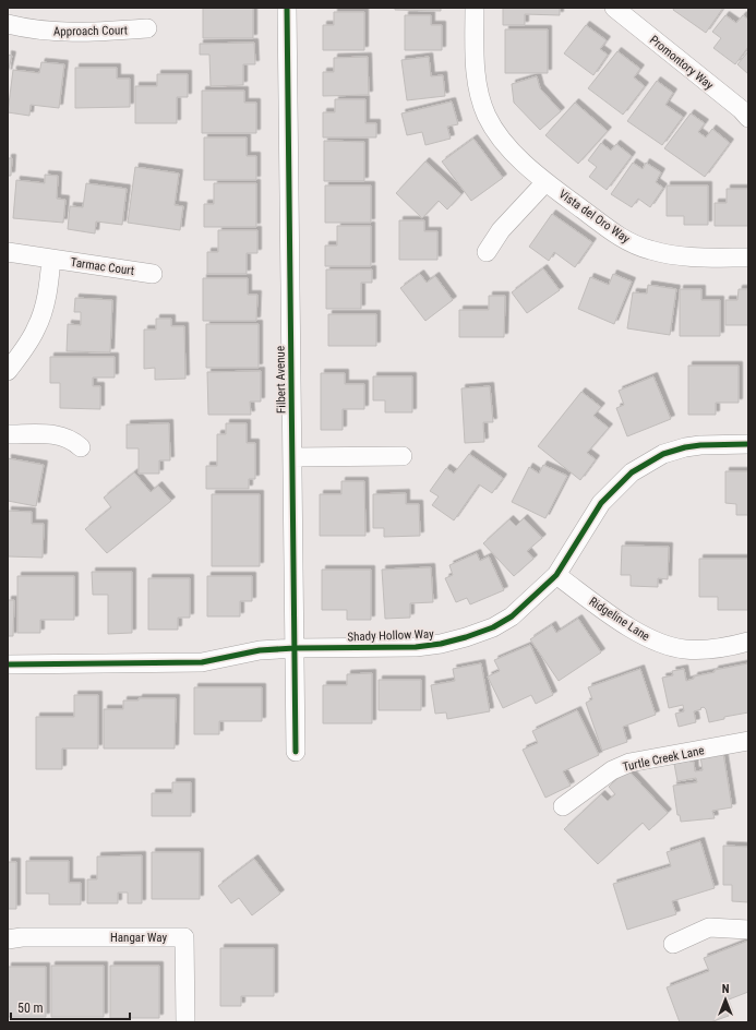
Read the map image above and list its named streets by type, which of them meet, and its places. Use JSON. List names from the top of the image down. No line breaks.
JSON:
{"streets":{"street":["Approach Court","Promontory Way","Vista del Oro Way","Tarmac Court","Filbert Avenue","Ridgeline Lane","Shady Hollow Way","Turtle Creek Lane","Hangar Way"]},"crossings":[["Filbert Avenue","Shady Hollow Way"],["Ridgeline Lane","Shady Hollow Way"]],"scale_bar":"50 m","north":"top"}
